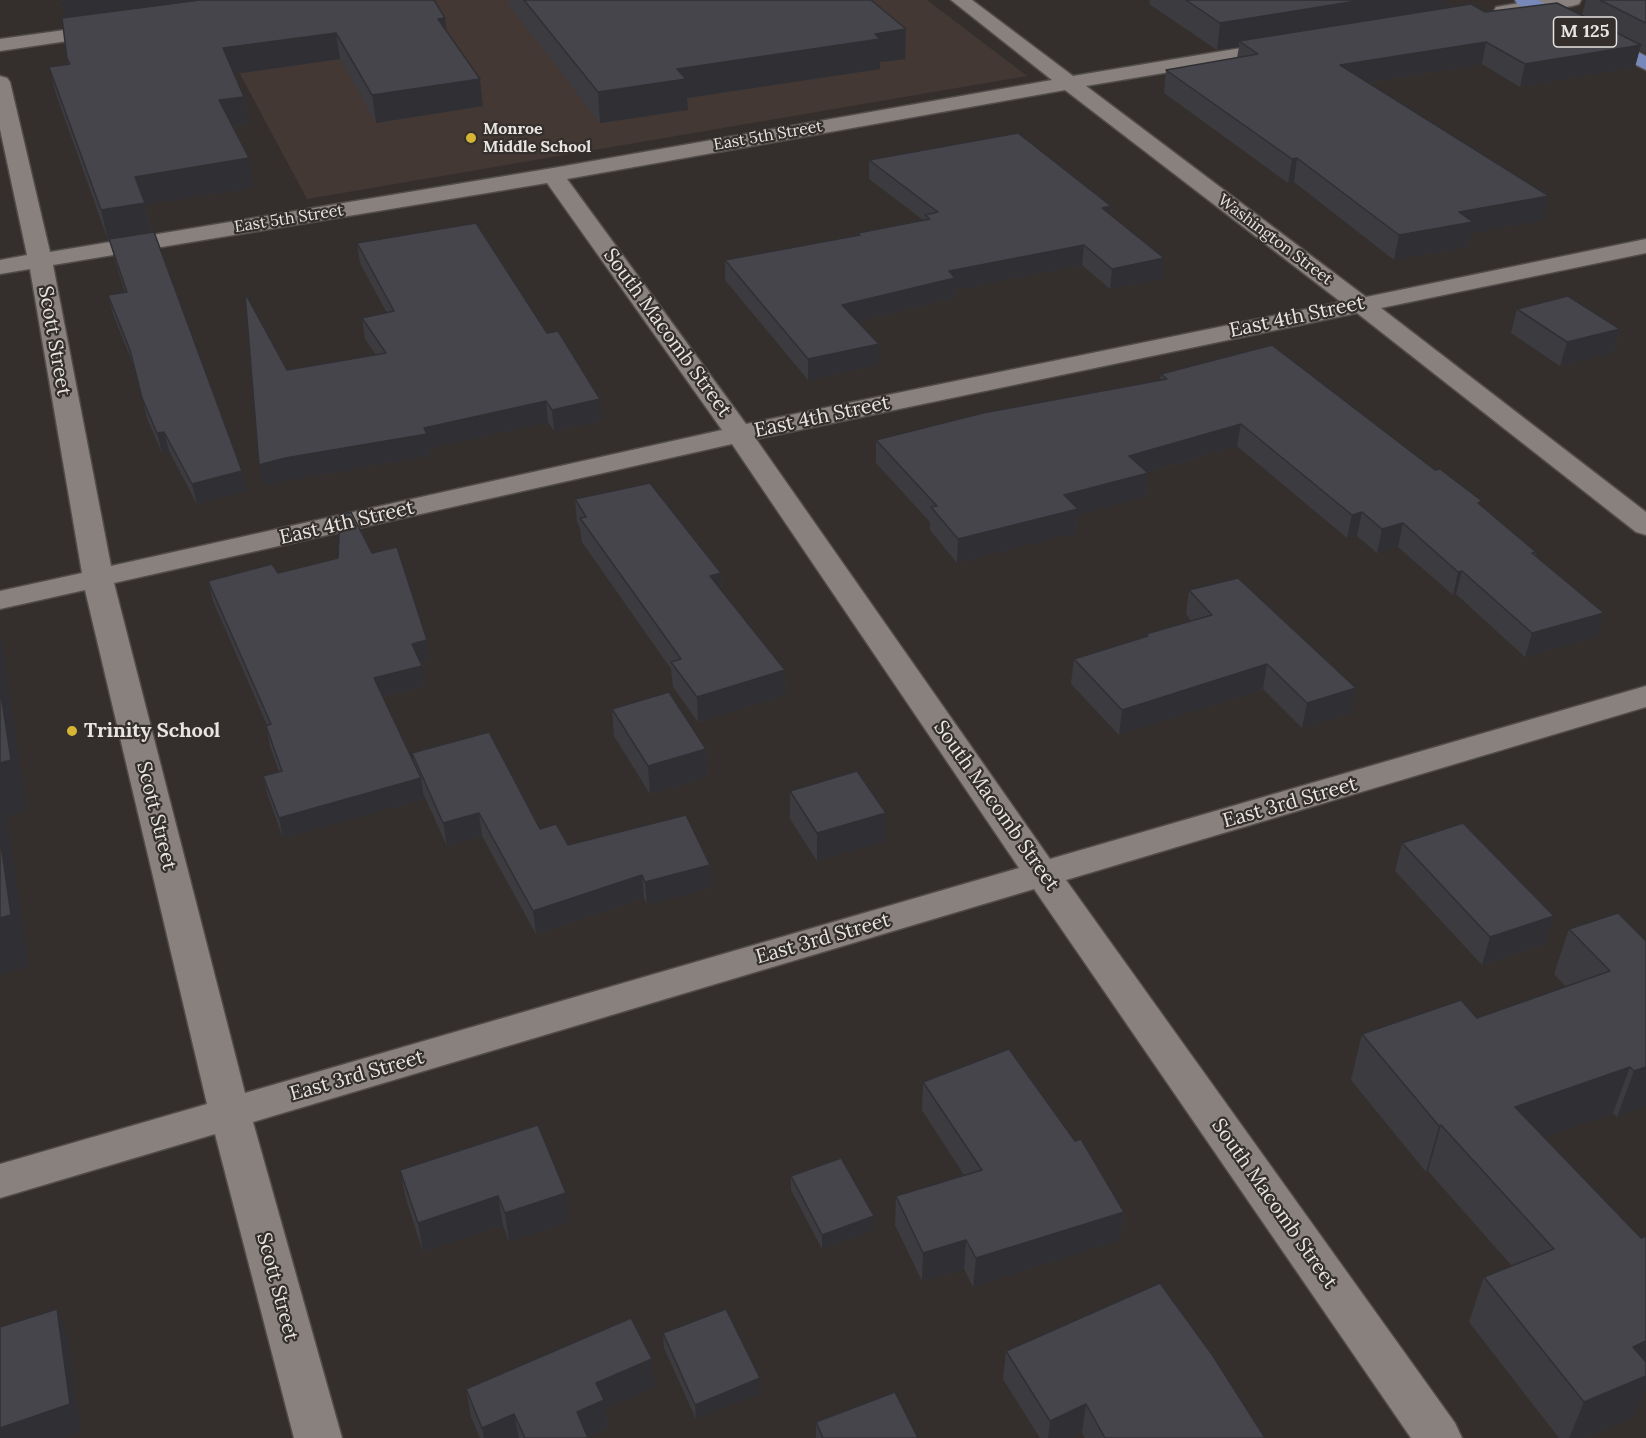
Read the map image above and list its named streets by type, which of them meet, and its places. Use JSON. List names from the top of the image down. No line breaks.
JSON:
{"streets":{"main road":["M 125"],"street":["East 5th Street","Washington Street","East 4th Street","South Macomb Street","Scott Street","East 3rd Street"]},"crossings":[["East 5th Street","Washington Street"],["East 5th Street","South Macomb Street"],["East 5th Street","Scott Street"],["Washington Street","East 4th Street"],["East 4th Street","South Macomb Street"],["East 4th Street","Scott Street"],["South Macomb Street","East 3rd Street"],["Scott Street","East 3rd Street"]],"places":["Monroe Middle School","Trinity School"]}
